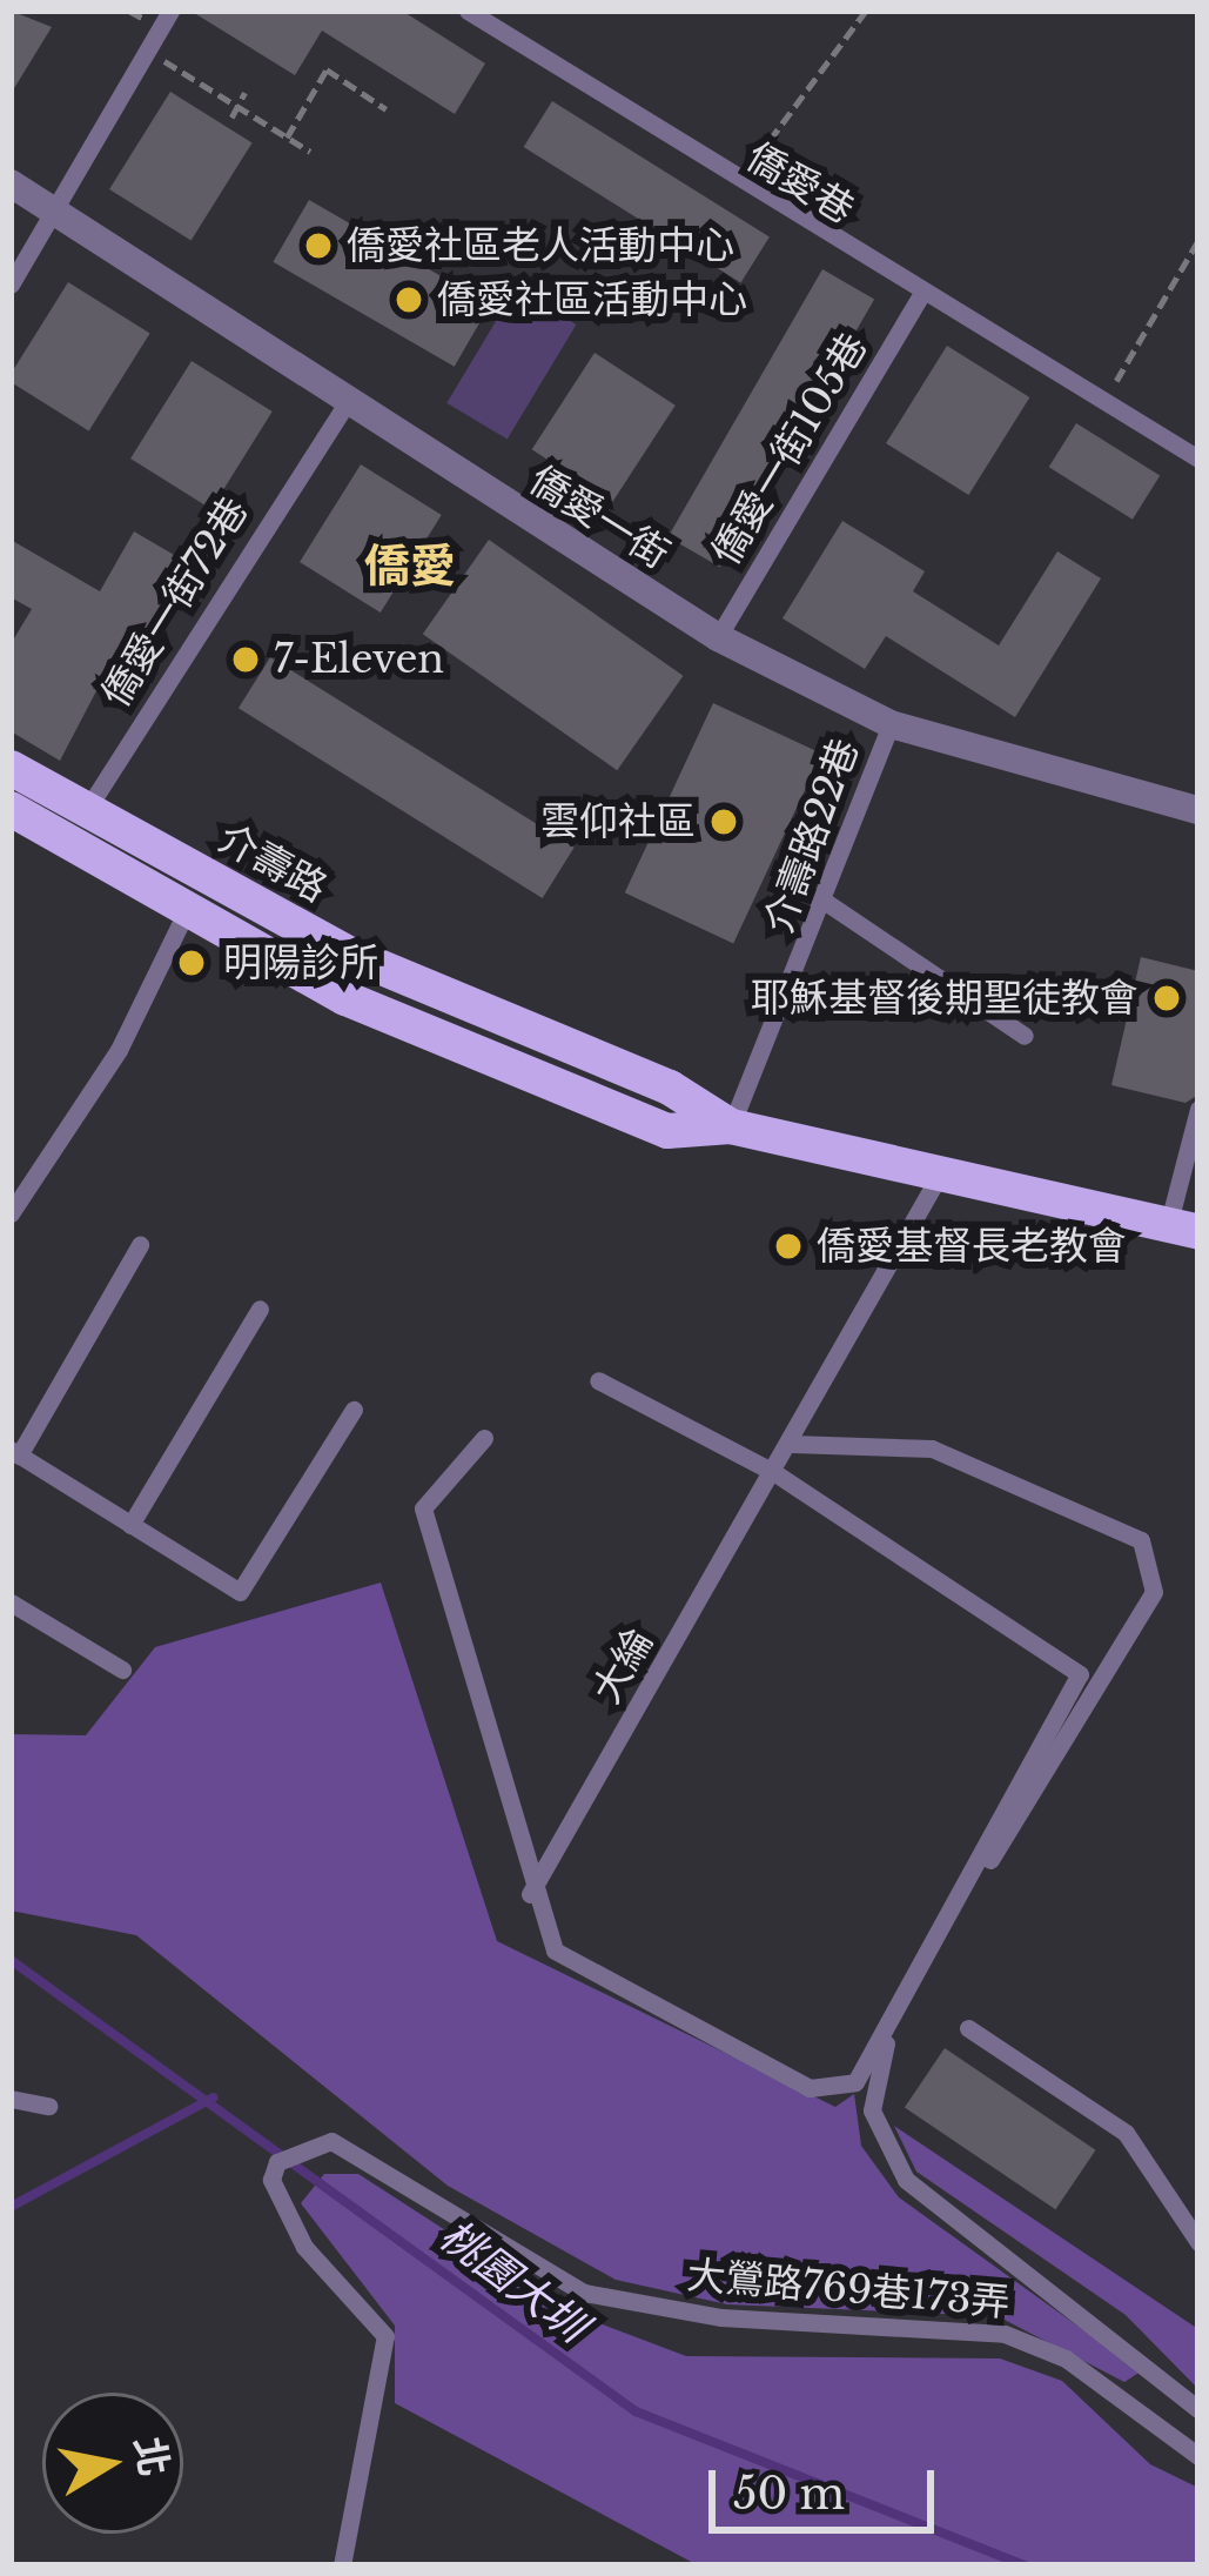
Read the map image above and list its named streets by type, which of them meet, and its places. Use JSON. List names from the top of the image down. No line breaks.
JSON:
{"streets":{"main road":["介壽路"],"street":["僑愛一街"],"lane":["僑愛巷","僑愛一街105巷","僑愛一街72巷","介壽路22巷","大綸","大鶯路769巷173弄"]},"crossings":[["僑愛巷","僑愛一街105巷"],["僑愛一街105巷","僑愛一街"],["僑愛一街","僑愛一街72巷"],["僑愛一街","介壽路22巷"],["僑愛一街72巷","介壽路"],["介壽路22巷","介壽路"],["介壽路","大綸"],["大綸","大鶯路769巷173弄"]],"districts":["僑愛"],"water":["桃園大圳"],"places":["僑愛社區老人活動中心","僑愛社區活動中心","7-Eleven","雲仰社區","明陽診所","耶穌基督後期聖徒教會","僑愛基督長老教會"],"scale_bar":"50 m","north":"right"}
